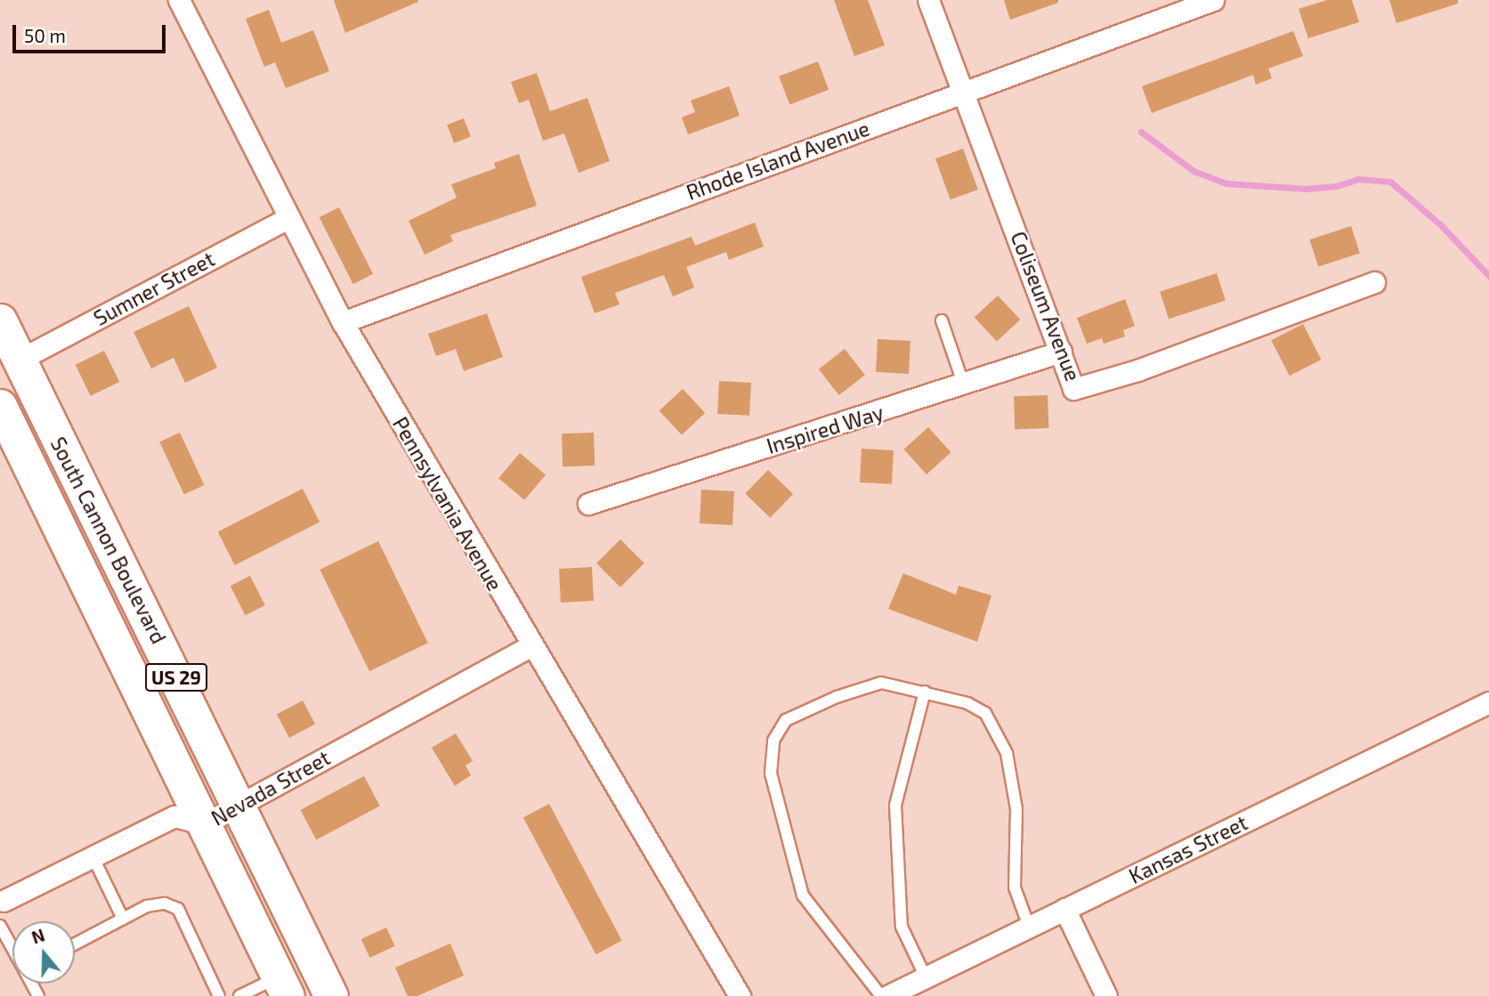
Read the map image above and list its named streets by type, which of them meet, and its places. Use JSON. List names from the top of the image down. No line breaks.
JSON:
{"streets":{"main road":["South Cannon Boulevard","US 29"],"street":["Rhode Island Avenue","Sumner Street","Coliseum Avenue","Inspired Way","Pennsylvania Avenue","Nevada Street","Kansas Street"]},"crossings":[["Rhode Island Avenue","Coliseum Avenue"],["Rhode Island Avenue","Pennsylvania Avenue"],["Sumner Street","Pennsylvania Avenue"],["Sumner Street","South Cannon Boulevard"],["Coliseum Avenue","Inspired Way"],["Pennsylvania Avenue","Nevada Street"],["South Cannon Boulevard","Nevada Street"]],"scale_bar":"50 m","north":"top"}
